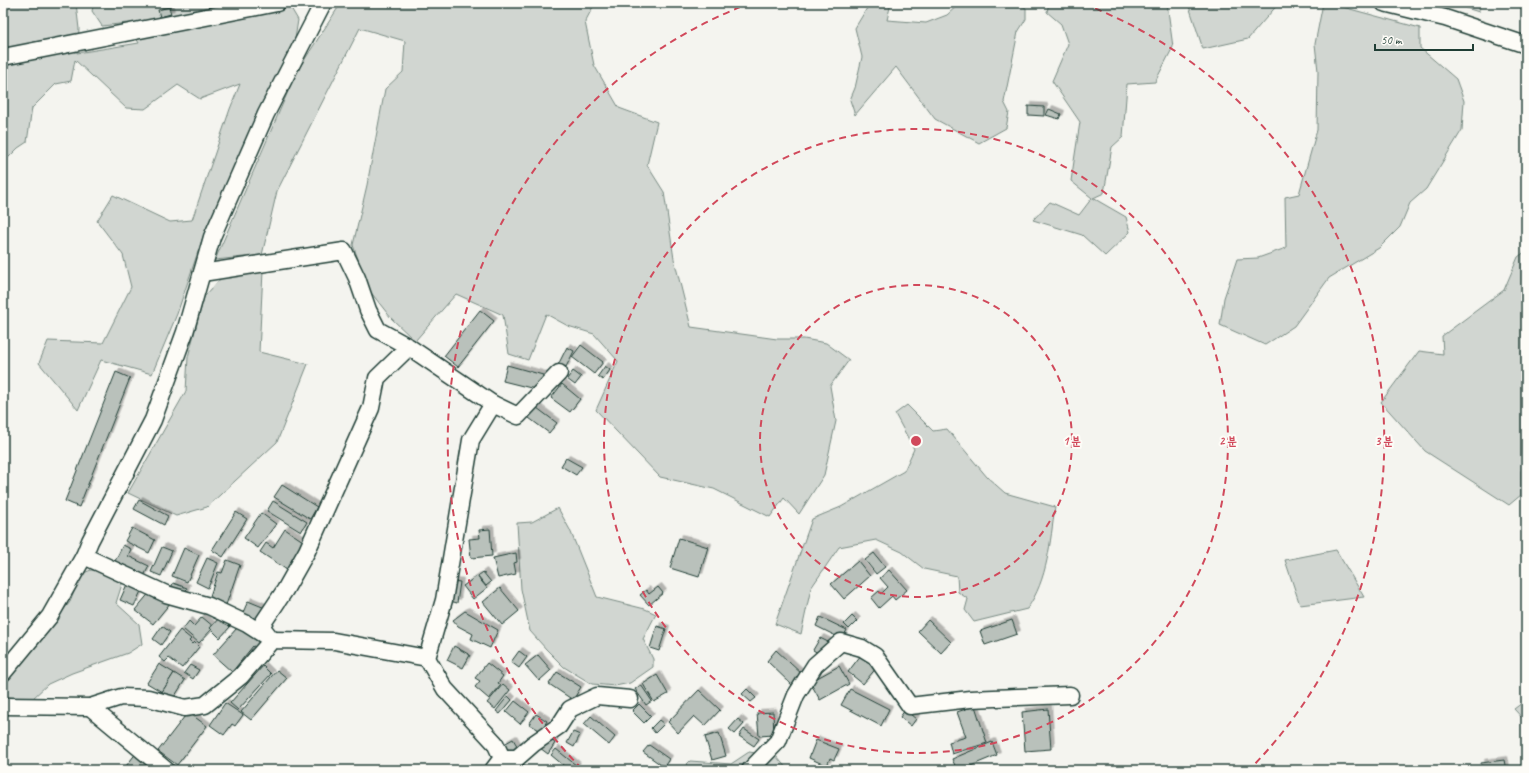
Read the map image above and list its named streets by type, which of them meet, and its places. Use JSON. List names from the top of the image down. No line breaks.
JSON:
{"scale_bar":"50 m","rings":["1 분","2 분","3 분"]}
